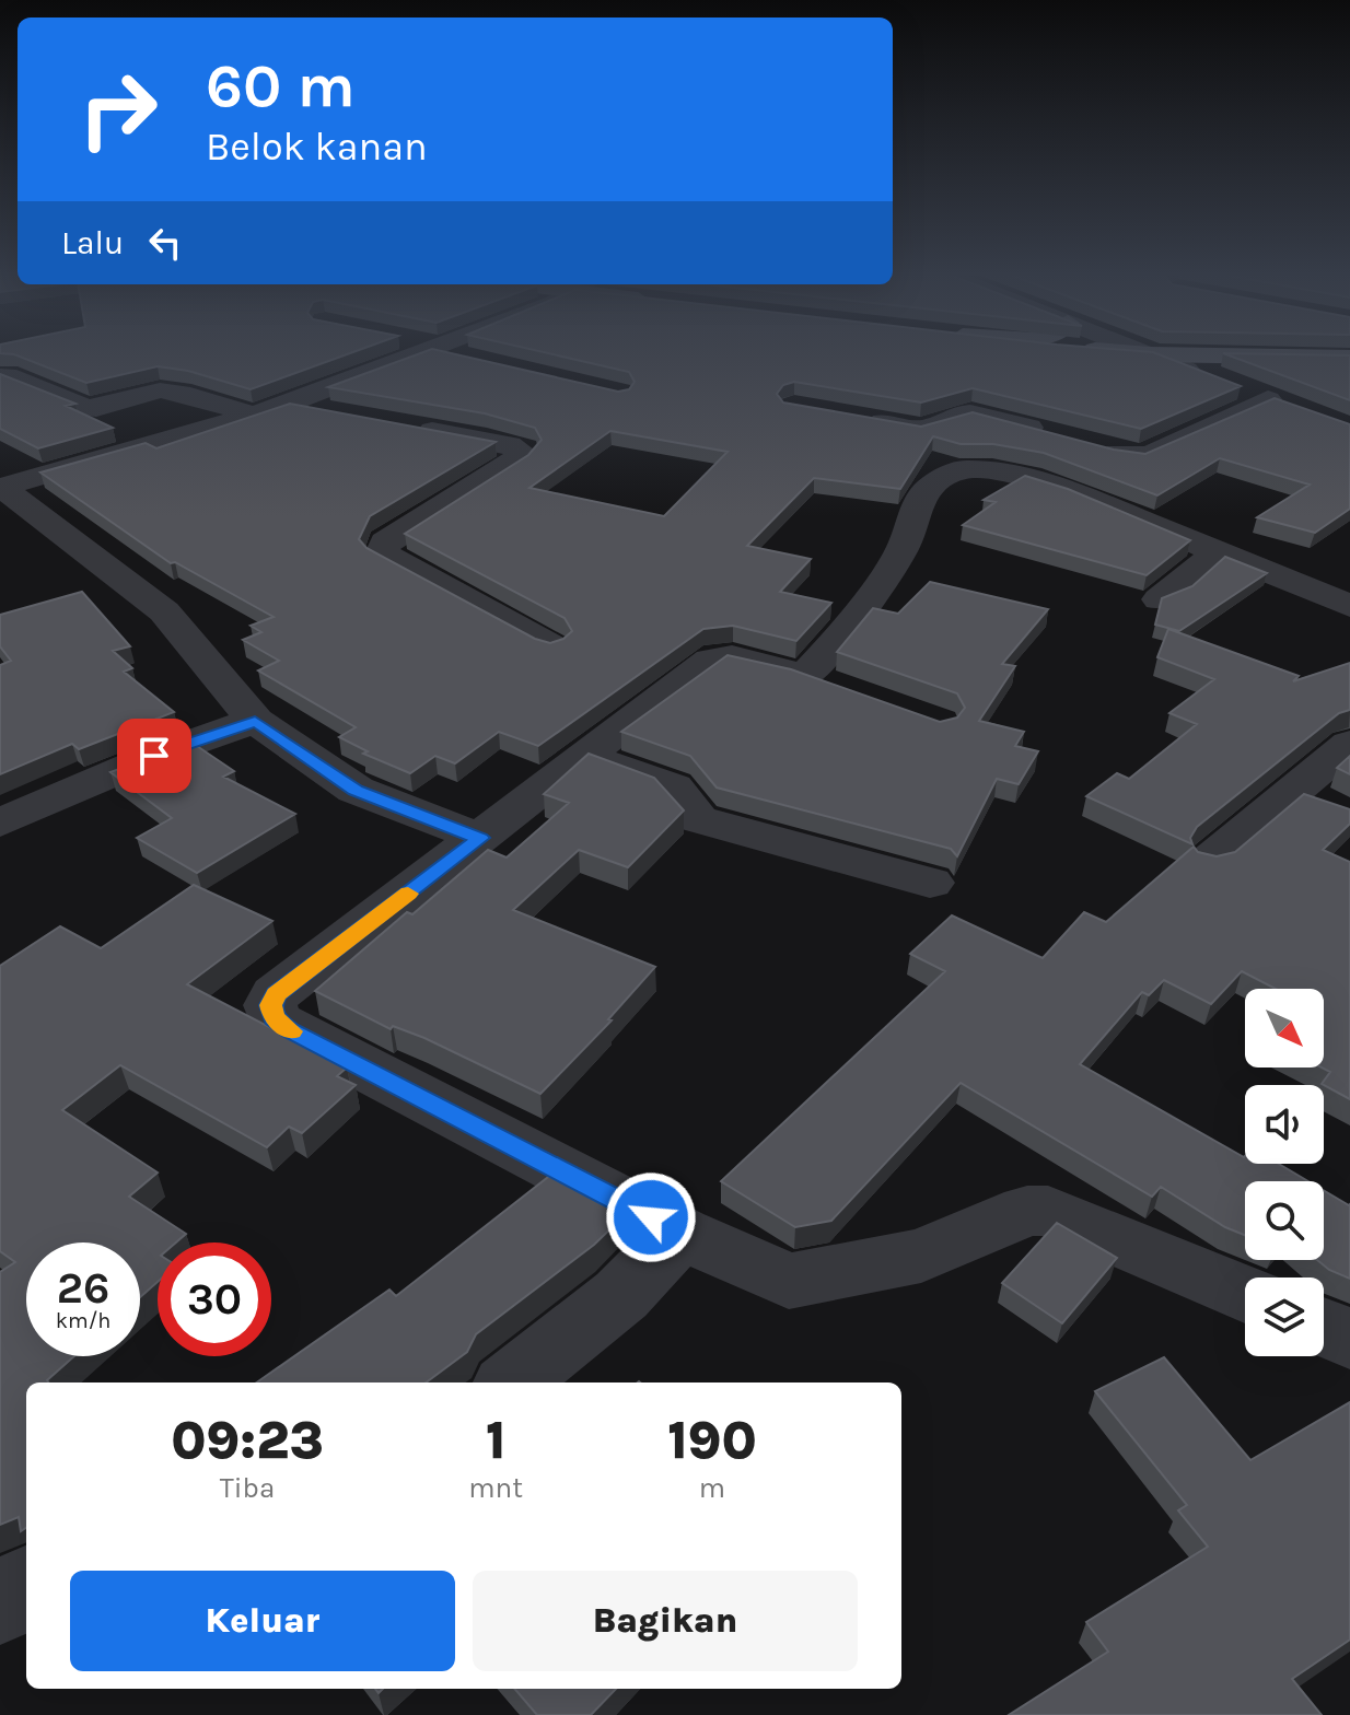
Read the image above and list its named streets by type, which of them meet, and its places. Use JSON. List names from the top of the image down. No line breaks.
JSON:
{"north":"bottom right","page":{"turn":["60 m","Belok kanan"],"then":"Lalu","speed":"26 km/h","limit":"30","eta":["09:23","Tiba","1","mnt","190","m"],"buttons":["Keluar","Bagikan"]}}
